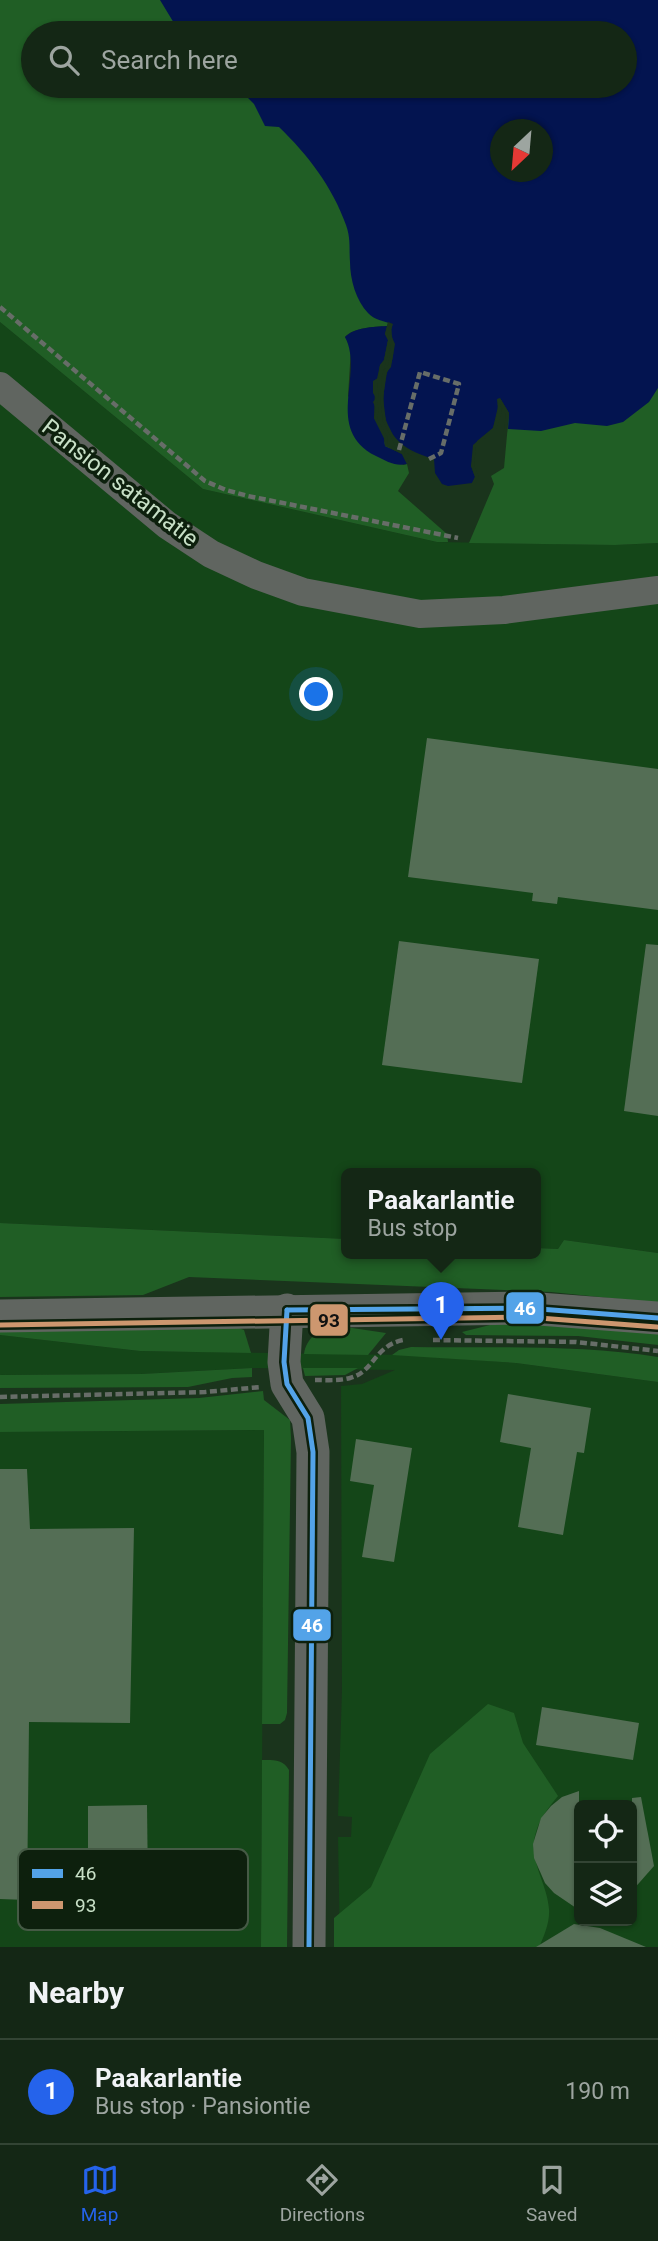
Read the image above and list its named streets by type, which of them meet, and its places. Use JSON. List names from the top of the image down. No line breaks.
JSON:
{"streets":{"street":["Pansion satamatie"]},"lines":["transit line 46","transit line 93"],"legend":["46","93"],"north":"bottom left","page":{"search":"Search here","popup":["Paakarlantie","Bus stop"],"pins":"1","heading":"Nearby","list":[{"mark":"1","name":"Paakarlantie","note":"Bus stop · Pansiontie","value":"190 m"}],"nav":["Map","Directions","Saved"]}}
